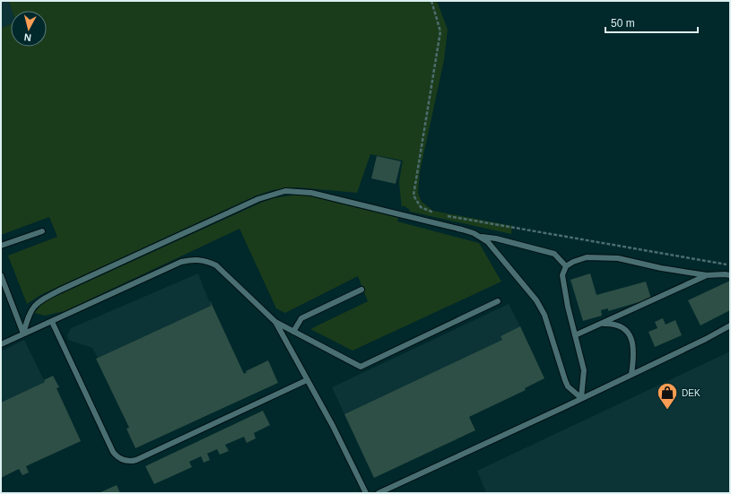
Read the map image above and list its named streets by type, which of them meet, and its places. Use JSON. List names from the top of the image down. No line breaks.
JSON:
{"places":{"shop":["DEK"]},"scale_bar":"50 m","north":"bottom"}
